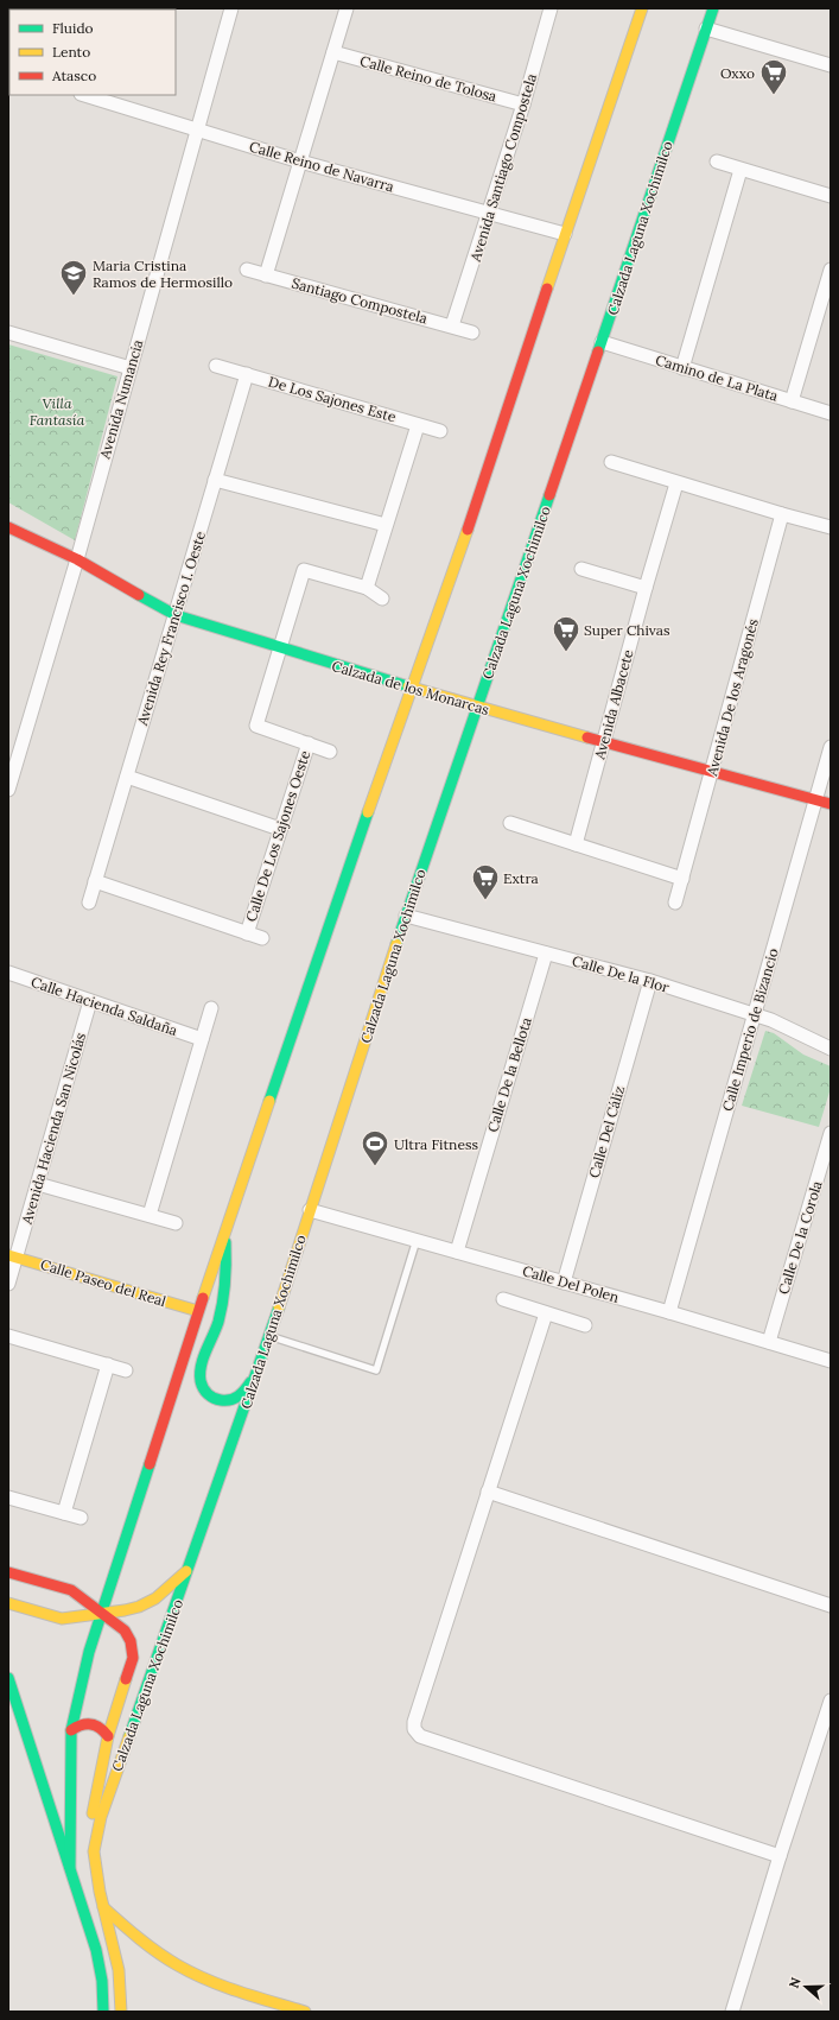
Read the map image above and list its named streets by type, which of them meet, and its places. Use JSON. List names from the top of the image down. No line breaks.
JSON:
{"streets":{"main road":["Calzada Laguna Xochimilco","Calzada de los Monarcas","Calle Paseo del Real"],"street":["Calle Reino de Tolosa","Calle Reino de Navarra","Avenida Santiago Compostela","Santiago Compostela","Camino de La Plata","Avenida Numancia","De Los Sajones Este","Avenida Rey Francisco I. Oeste","Avenida De los Aragonés","Avenida Albacete","Calle De Los Sajones Oeste","Calle De la Flor","Calle Hacienda Saldaña","Calle Imperio de Bizancio","Calle De la Bellota","Avenida Hacienda San Nicolás","Calle Del Cáliz","Calle De la Corola","Calle Del Polen"]},"crossings":[["Calle Reino de Tolosa","Avenida Santiago Compostela"],["Calle Reino de Navarra","Avenida Santiago Compostela"],["Calle Reino de Navarra","Avenida Numancia"],["Avenida Santiago Compostela","Santiago Compostela"],["Calzada Laguna Xochimilco","Camino de La Plata"],["Calzada Laguna Xochimilco","Calzada de los Monarcas"],["Calzada Laguna Xochimilco","Calle De la Flor"],["Calzada Laguna Xochimilco","Calle Del Polen"],["Avenida Numancia","Calzada de los Monarcas"],["De Los Sajones Este","Avenida Rey Francisco I. Oeste"],["Avenida Rey Francisco I. Oeste","Calzada de los Monarcas"],["Avenida Rey Francisco I. Oeste","Calle De Los Sajones Oeste"],["Calzada de los Monarcas","Avenida De los Aragonés"],["Calzada de los Monarcas","Avenida Albacete"],["Calzada de los Monarcas","Calle De Los Sajones Oeste"],["Calzada de los Monarcas","Calle Imperio de Bizancio"],["Calle De la Flor","Calle Imperio de Bizancio"],["Calle De la Flor","Calle De la Bellota"],["Calle De la Flor","Calle Del Cáliz"],["Calle Hacienda Saldaña","Avenida Hacienda San Nicolás"],["Calle Imperio de Bizancio","Calle Del Polen"],["Calle De la Bellota","Calle Del Polen"],["Avenida Hacienda San Nicolás","Calle Paseo del Real"],["Calle Del Cáliz","Calle Del Polen"],["Calle De la Corola","Calle Del Polen"]],"parks":["Villa Fantasía"],"places":{"supermarket":["Oxxo","Super Chivas","Extra"],"school or university":["Maria Cristina Ramos de Hermosillo"],"sports":["Ultra Fitness"]},"legend":["Fluido","Lento","Atasco"],"north":"left"}
